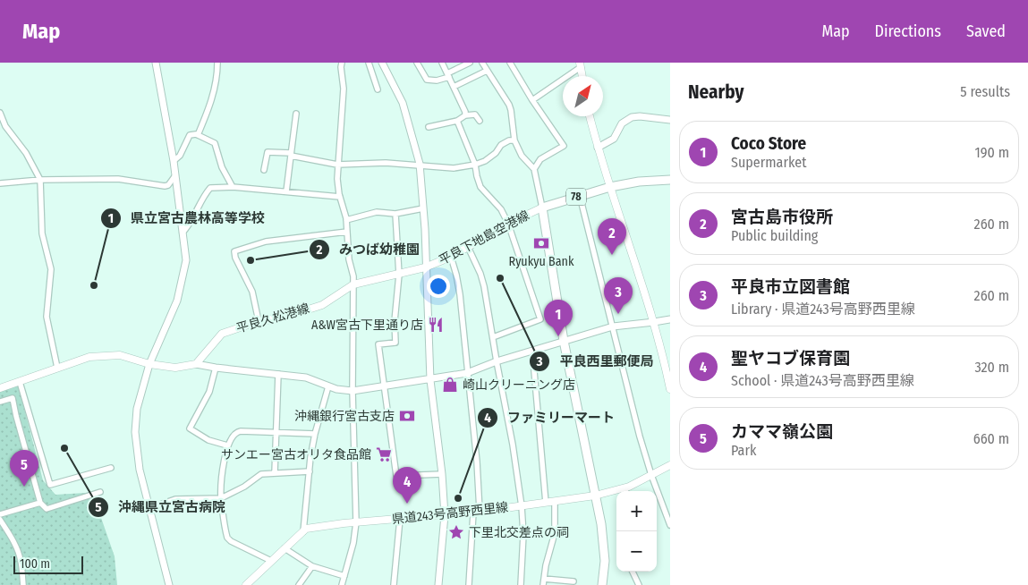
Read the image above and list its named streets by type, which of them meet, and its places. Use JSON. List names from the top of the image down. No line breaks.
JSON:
{"streets":{"main road":["78","平良下地島空港線","平良久松港線","県道243号高野西里線"]},"crossings":[["78","平良下地島空港線"],["平良下地島空港線","平良久松港線"]],"places":{"bank":["Ryukyu Bank","沖縄銀行宮古支店"],"other":["みつば幼稚園","平良西里郵便局","県立宮古農林高等学校","沖縄県立宮古病院","ファミリーマート"],"restaurant":["A&W宮古下里通り店"],"shop":["崎山クリーニング店"],"supermarket":["サンエー宮古オリタ食品館"],"place":["下里北交差点の祠"]},"scale_bar":"100 m","north":"top right","page":{"header":"Map","nav":["Map","Directions","Saved"],"heading":["Nearby","5 results"],"list":[{"mark":"1","name":"Coco Store","note":"Supermarket","value":"190 m"},{"mark":"2","name":"宮古島市役所","note":"Public building","value":"260 m"},{"mark":"3","name":"平良市立図書館","note":"Library · 県道243号高野西里線","value":"260 m"},{"mark":"4","name":"聖ヤコブ保育園","note":"School · 県道243号高野西里線","value":"320 m"},{"mark":"5","name":"カママ嶺公園","note":"Park","value":"660 m"}],"pins":["2","3","1","5","4"],"map_buttons":["+","−"],"scale":"100 m"}}
